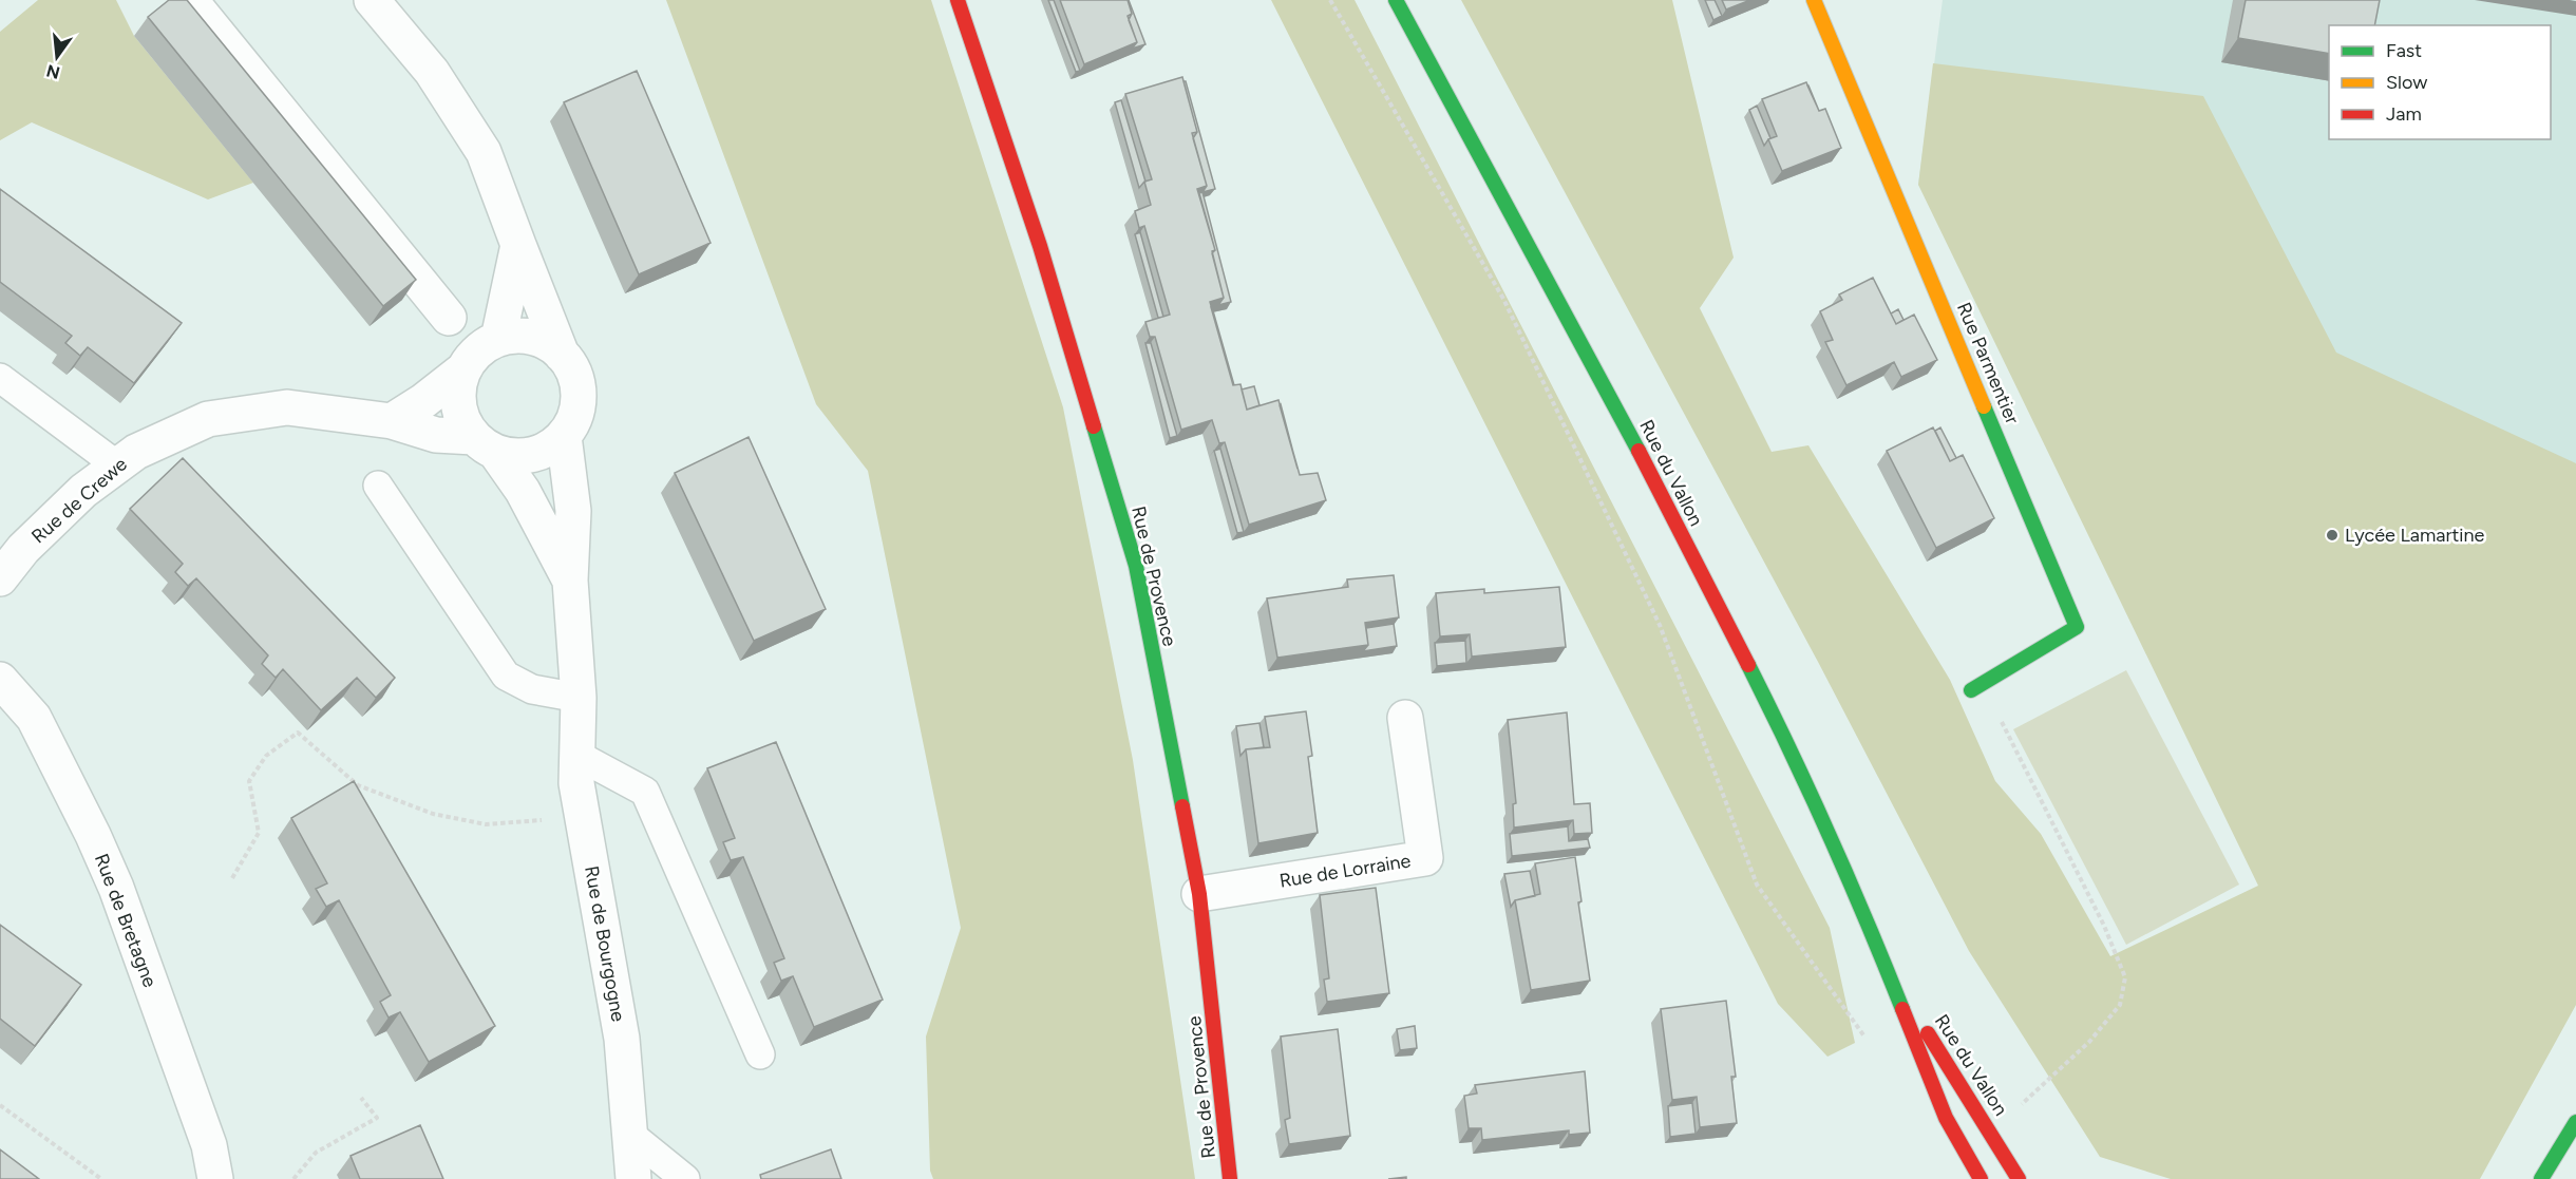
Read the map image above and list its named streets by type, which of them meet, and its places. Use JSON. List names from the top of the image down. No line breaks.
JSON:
{"streets":{"street":["Rue Parmentier","Rue du Vallon","Rue de Crewe","Rue de Provence","Rue de Lorraine","Rue de Bretagne","Rue de Bourgogne"]},"crossings":[["Rue de Crewe","Rue de Bourgogne"],["Rue de Provence","Rue de Lorraine"]],"places":["Lycée Lamartine"],"legend":["Fast","Slow","Jam"],"north":"bottom"}
